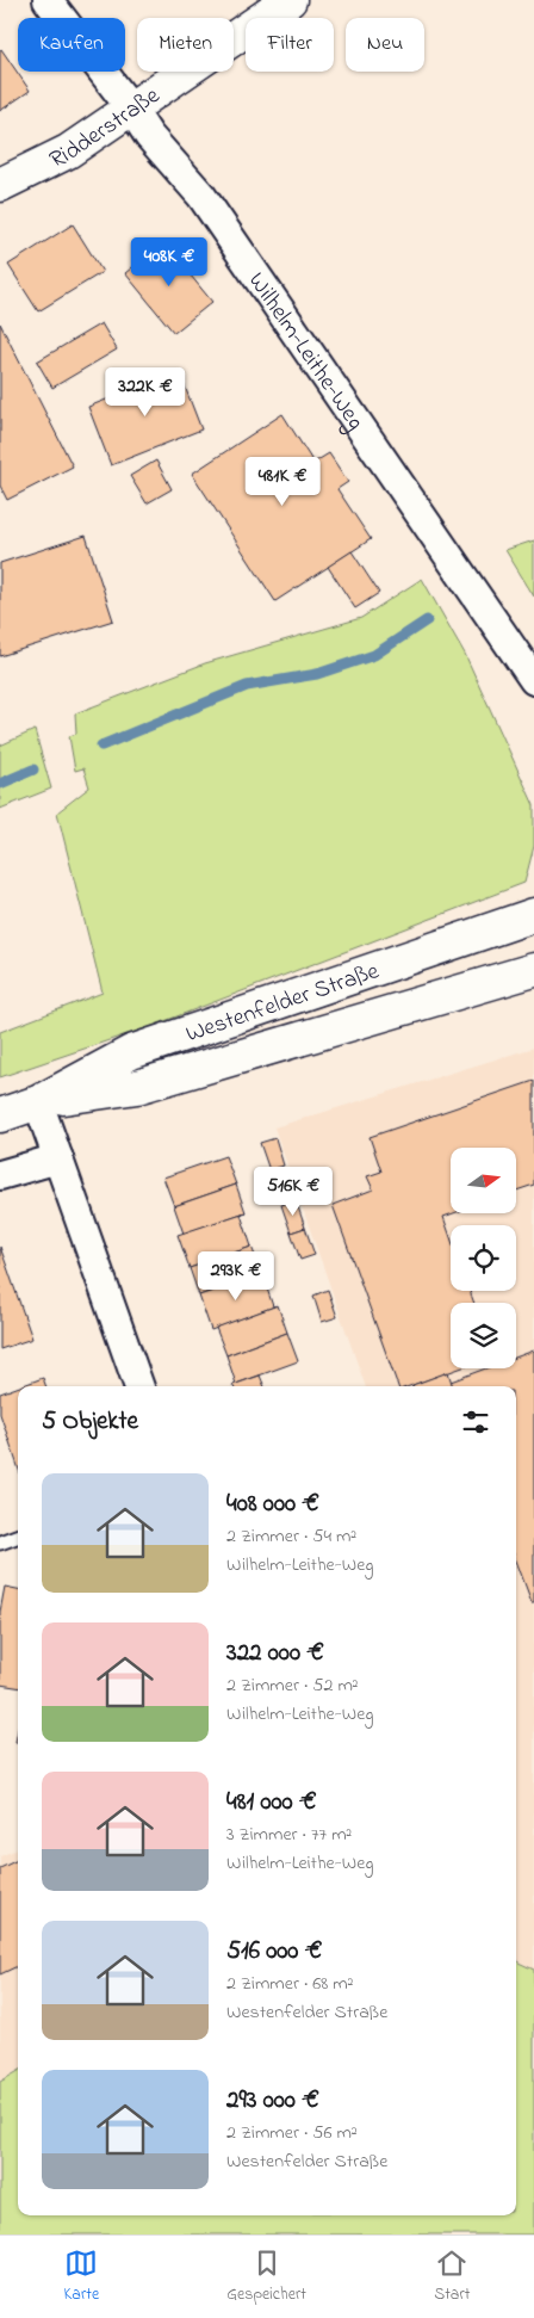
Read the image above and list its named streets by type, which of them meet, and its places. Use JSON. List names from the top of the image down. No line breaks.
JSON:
{"streets":{"street":["Ridderstraße","Wilhelm-Leithe-Weg","Westenfelder Straße"]},"crossings":[["Ridderstraße","Wilhelm-Leithe-Weg"]],"north":"right","page":{"chip":["Kaufen","Mieten","Filter","Neu"],"price":["408K €","322K €","481K €","516K €","293K €"],"heading":"5 Objekte","list":[{"name":"408 000 €","note":"2 Zimmer · 54 m² · Wilhelm-Leithe-Weg"},{"name":"322 000 €","note":"2 Zimmer · 52 m² · Wilhelm-Leithe-Weg"},{"name":"481 000 €","note":"3 Zimmer · 77 m² · Wilhelm-Leithe-Weg"},{"name":"516 000 €","note":"2 Zimmer · 68 m² · Westenfelder Straße"},{"name":"293 000 €","note":"2 Zimmer · 56 m² · Westenfelder Straße"}],"tabs":["Karte","Gespeichert","Start"]}}
